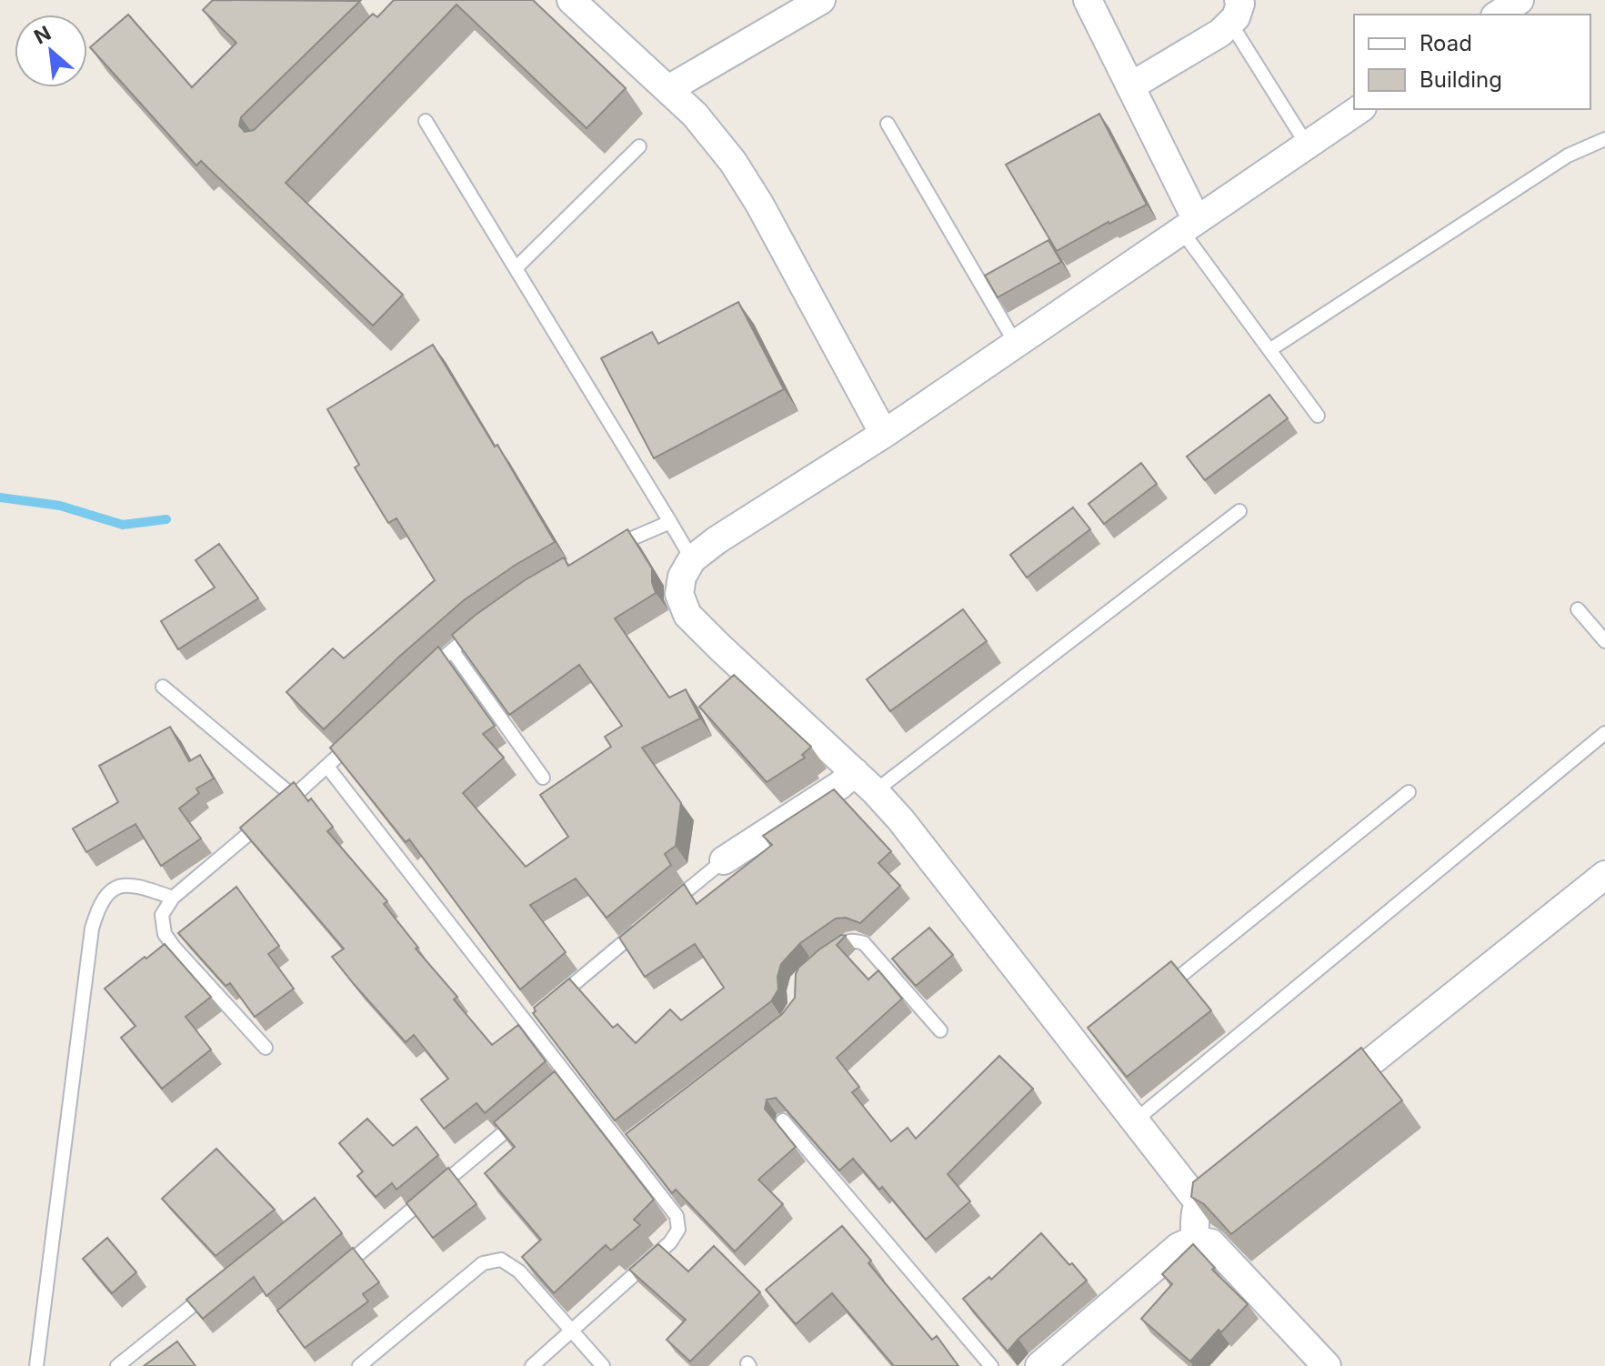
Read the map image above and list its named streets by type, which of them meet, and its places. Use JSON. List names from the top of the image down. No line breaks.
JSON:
{"legend":["Road","Building"],"north":"top left"}
